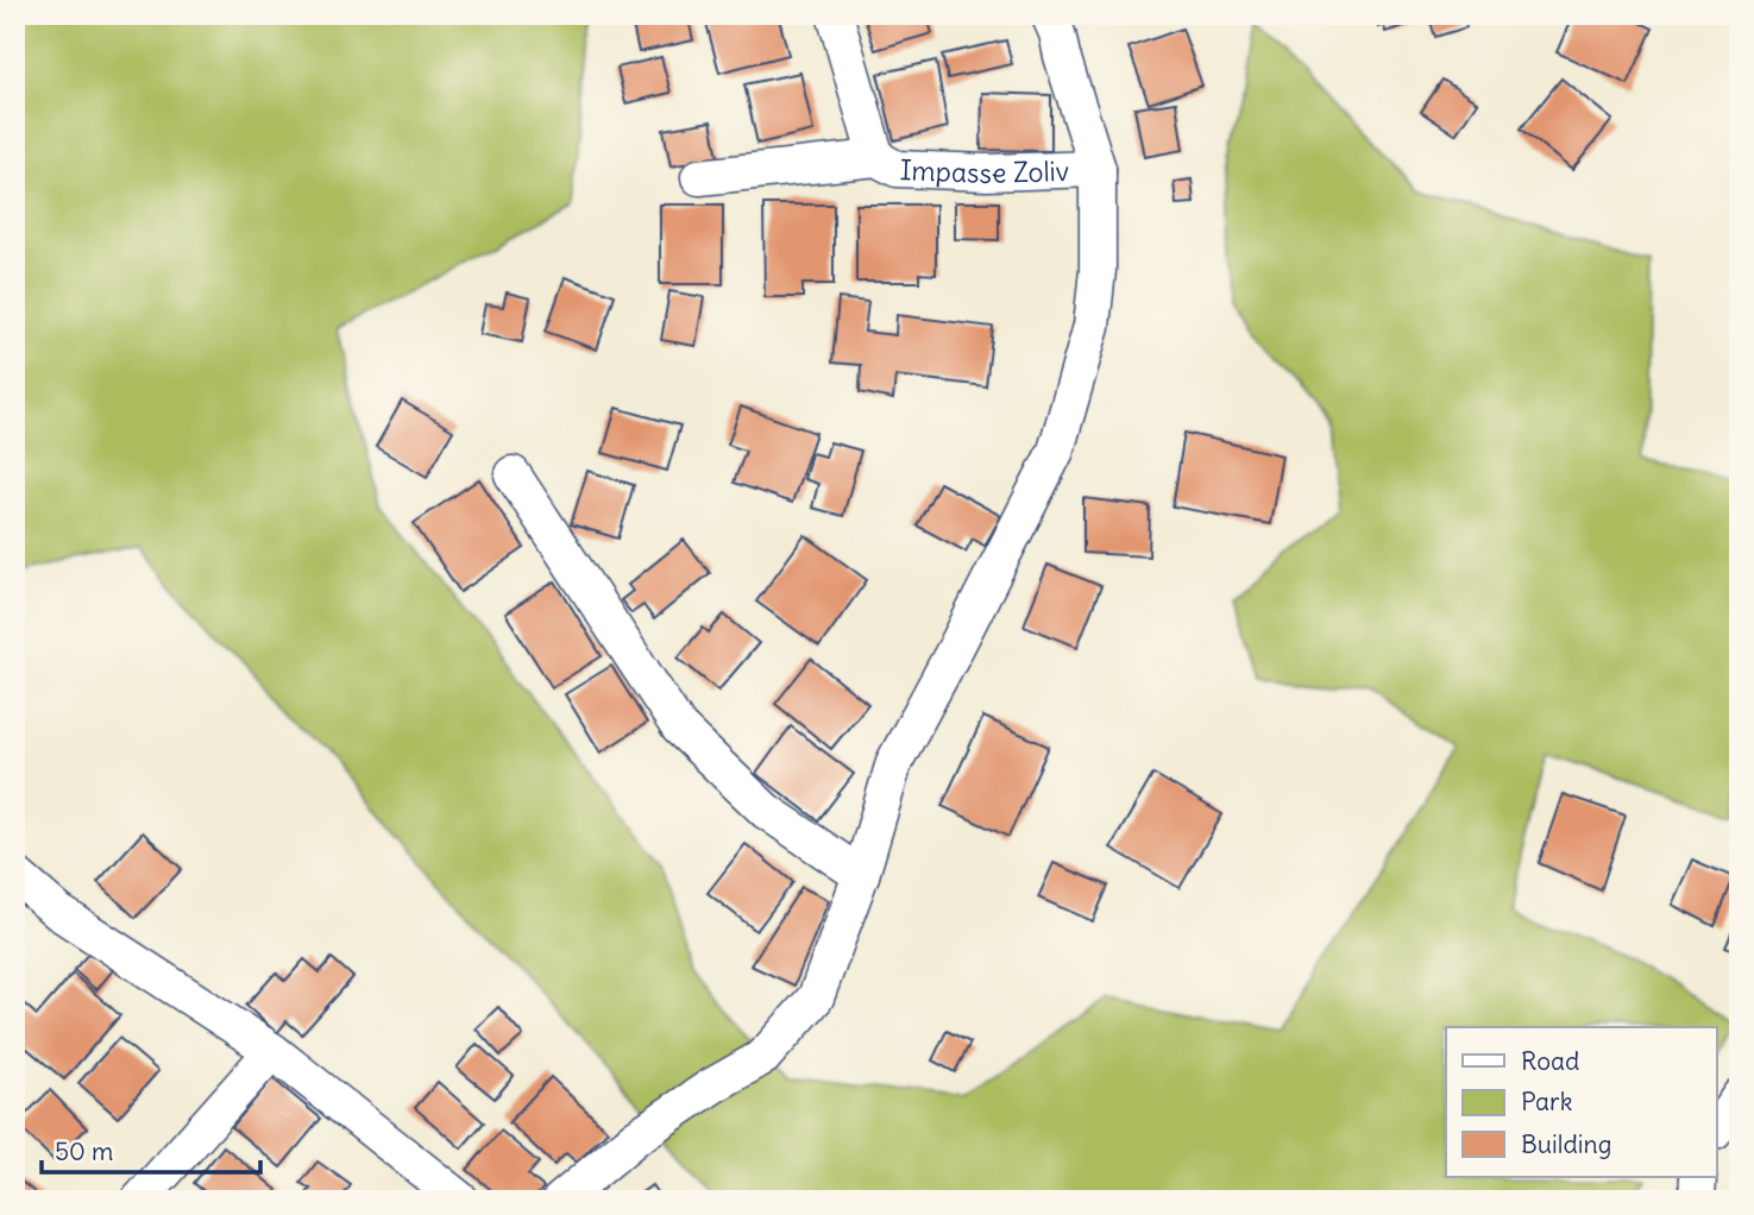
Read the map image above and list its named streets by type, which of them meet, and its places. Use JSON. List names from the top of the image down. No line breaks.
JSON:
{"streets":{"street":["Impasse Zoliv"]},"legend":["Road","Park","Building"],"scale_bar":"50 m"}
